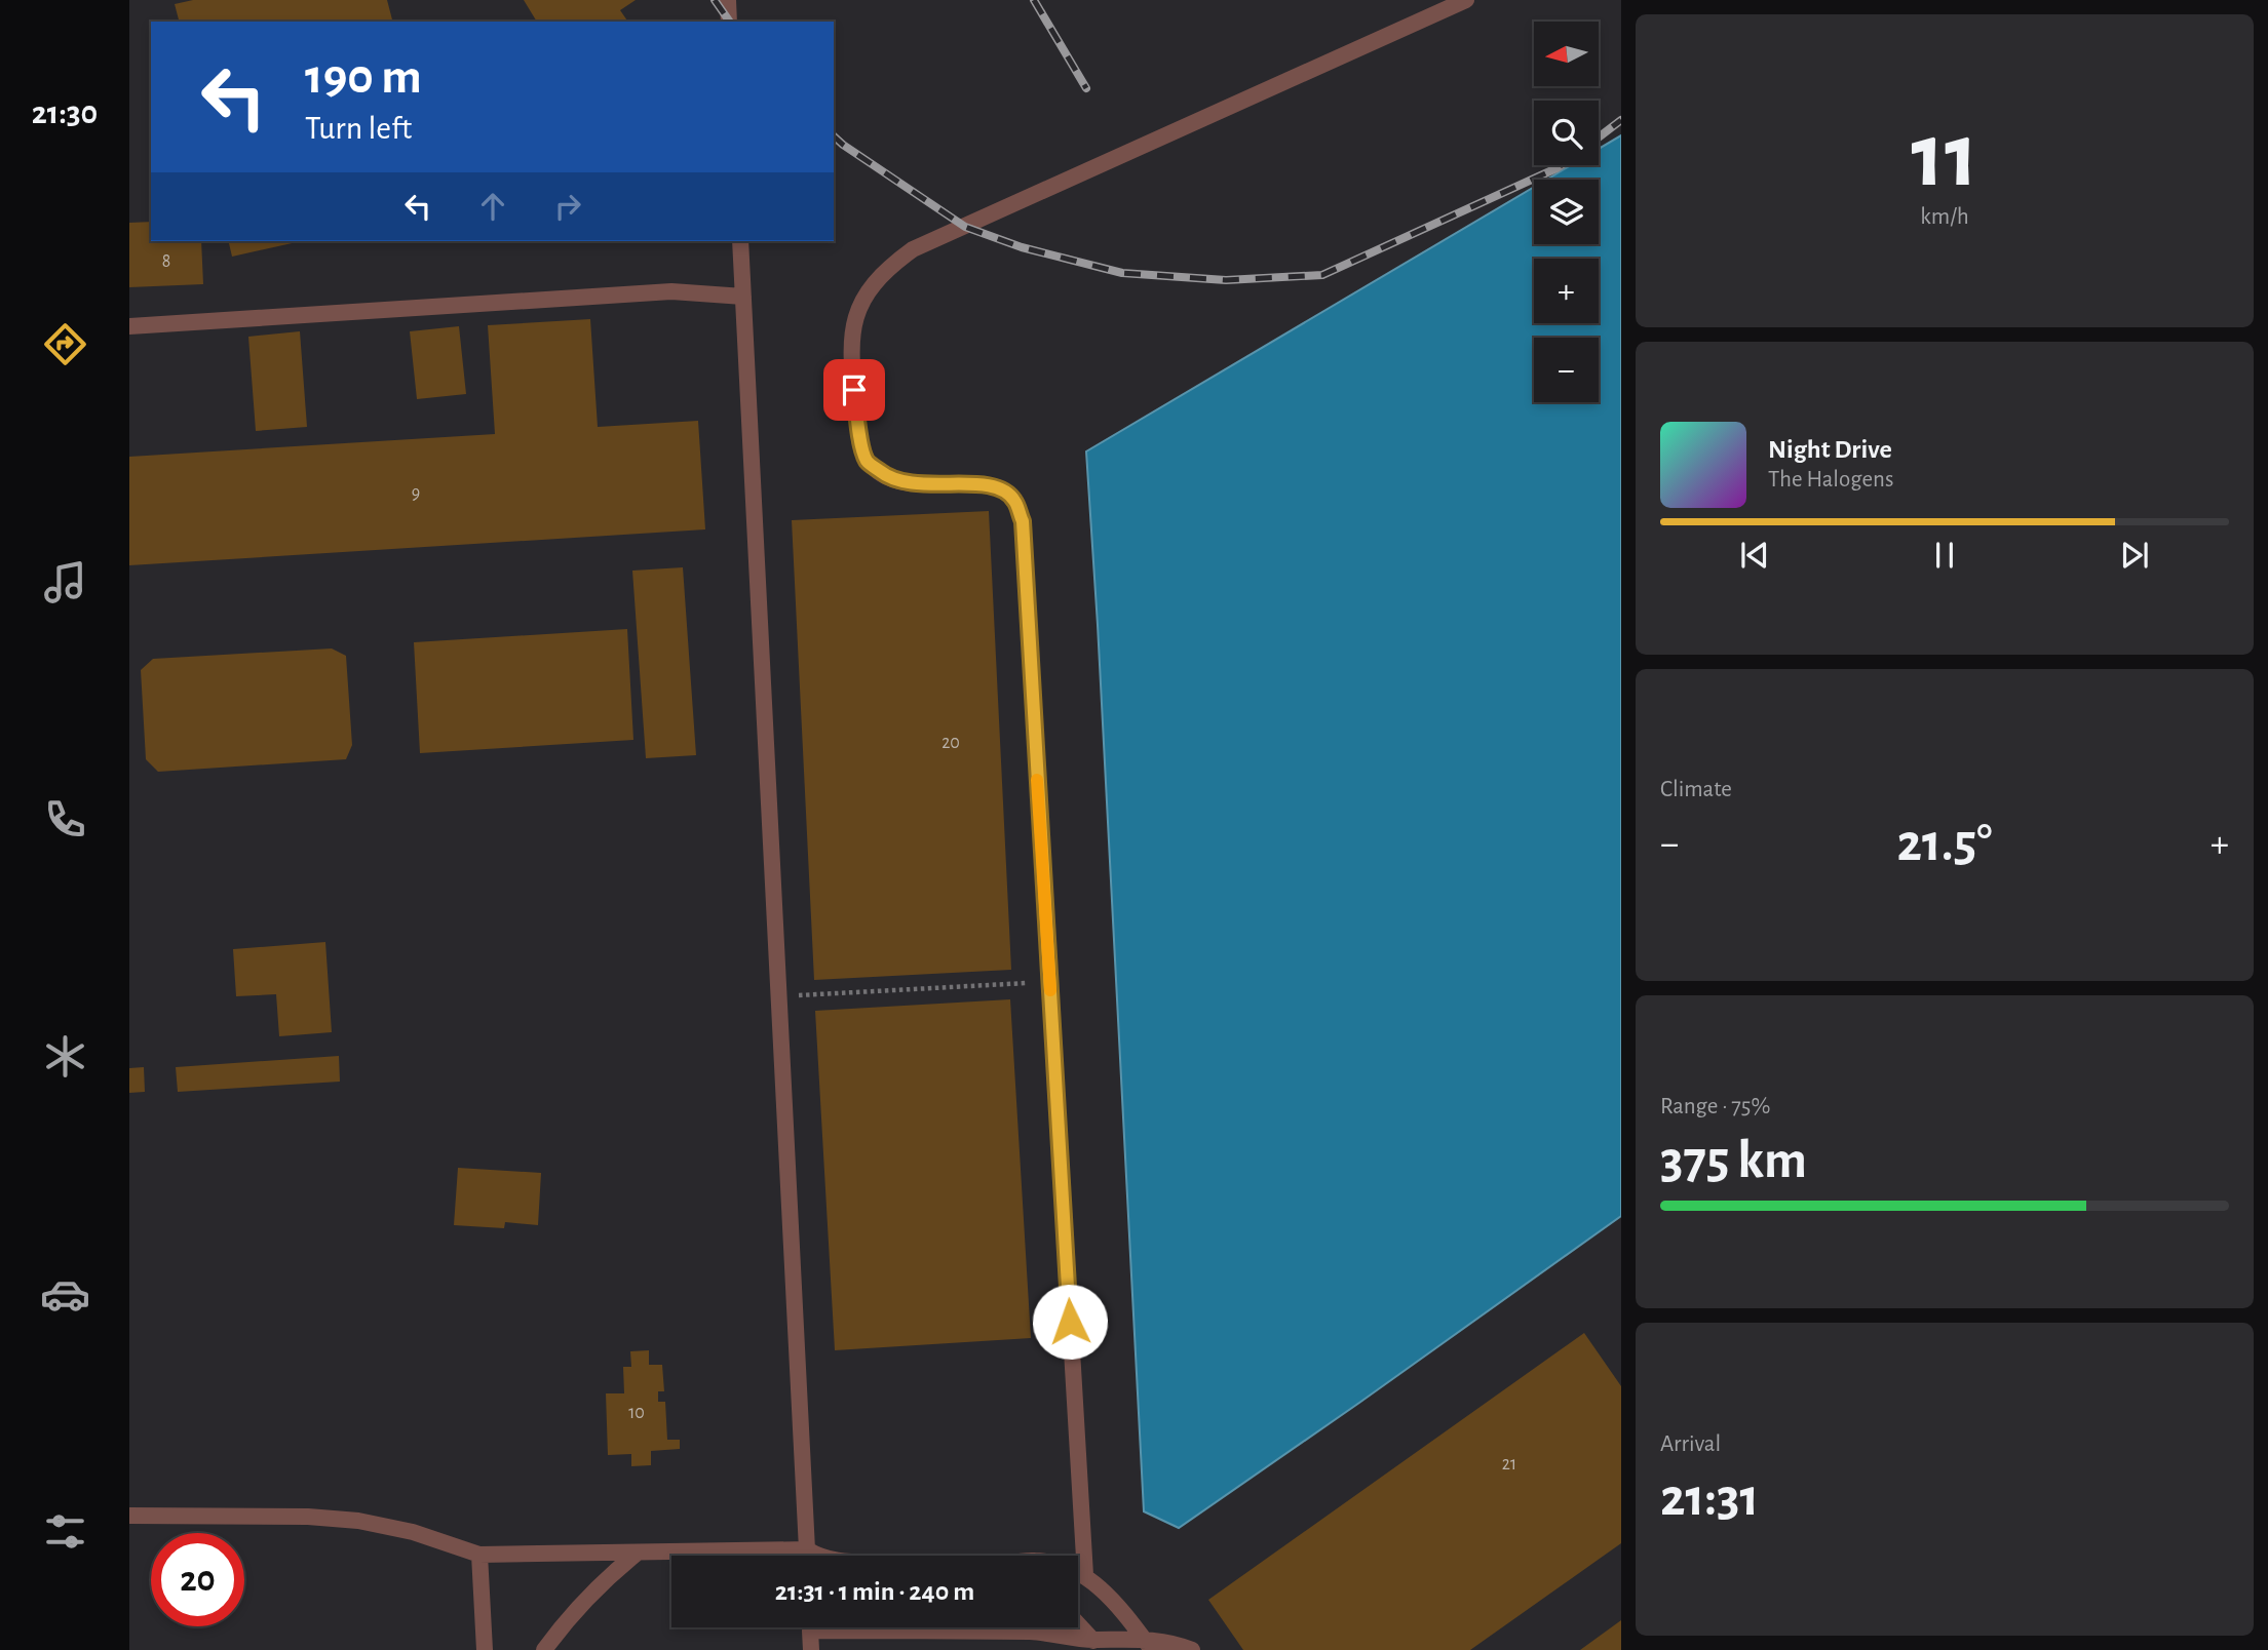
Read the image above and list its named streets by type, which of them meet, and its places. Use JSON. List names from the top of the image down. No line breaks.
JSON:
{"house_numbers":["8","9","20","10","21"],"north":"left","page":{"tabs":"21:30","tile":[["11","km/h"],"Climate",["Range · 75%","375 km"],["Arrival","21:31"]],"map_buttons":["+","−"],"turn":["190 m","Turn left"],"song":["Night Drive","The Halogens"],"heat":["−","21.5°","+"],"limit":"20","trip":"21:31 · 1 min · 240 m"}}
